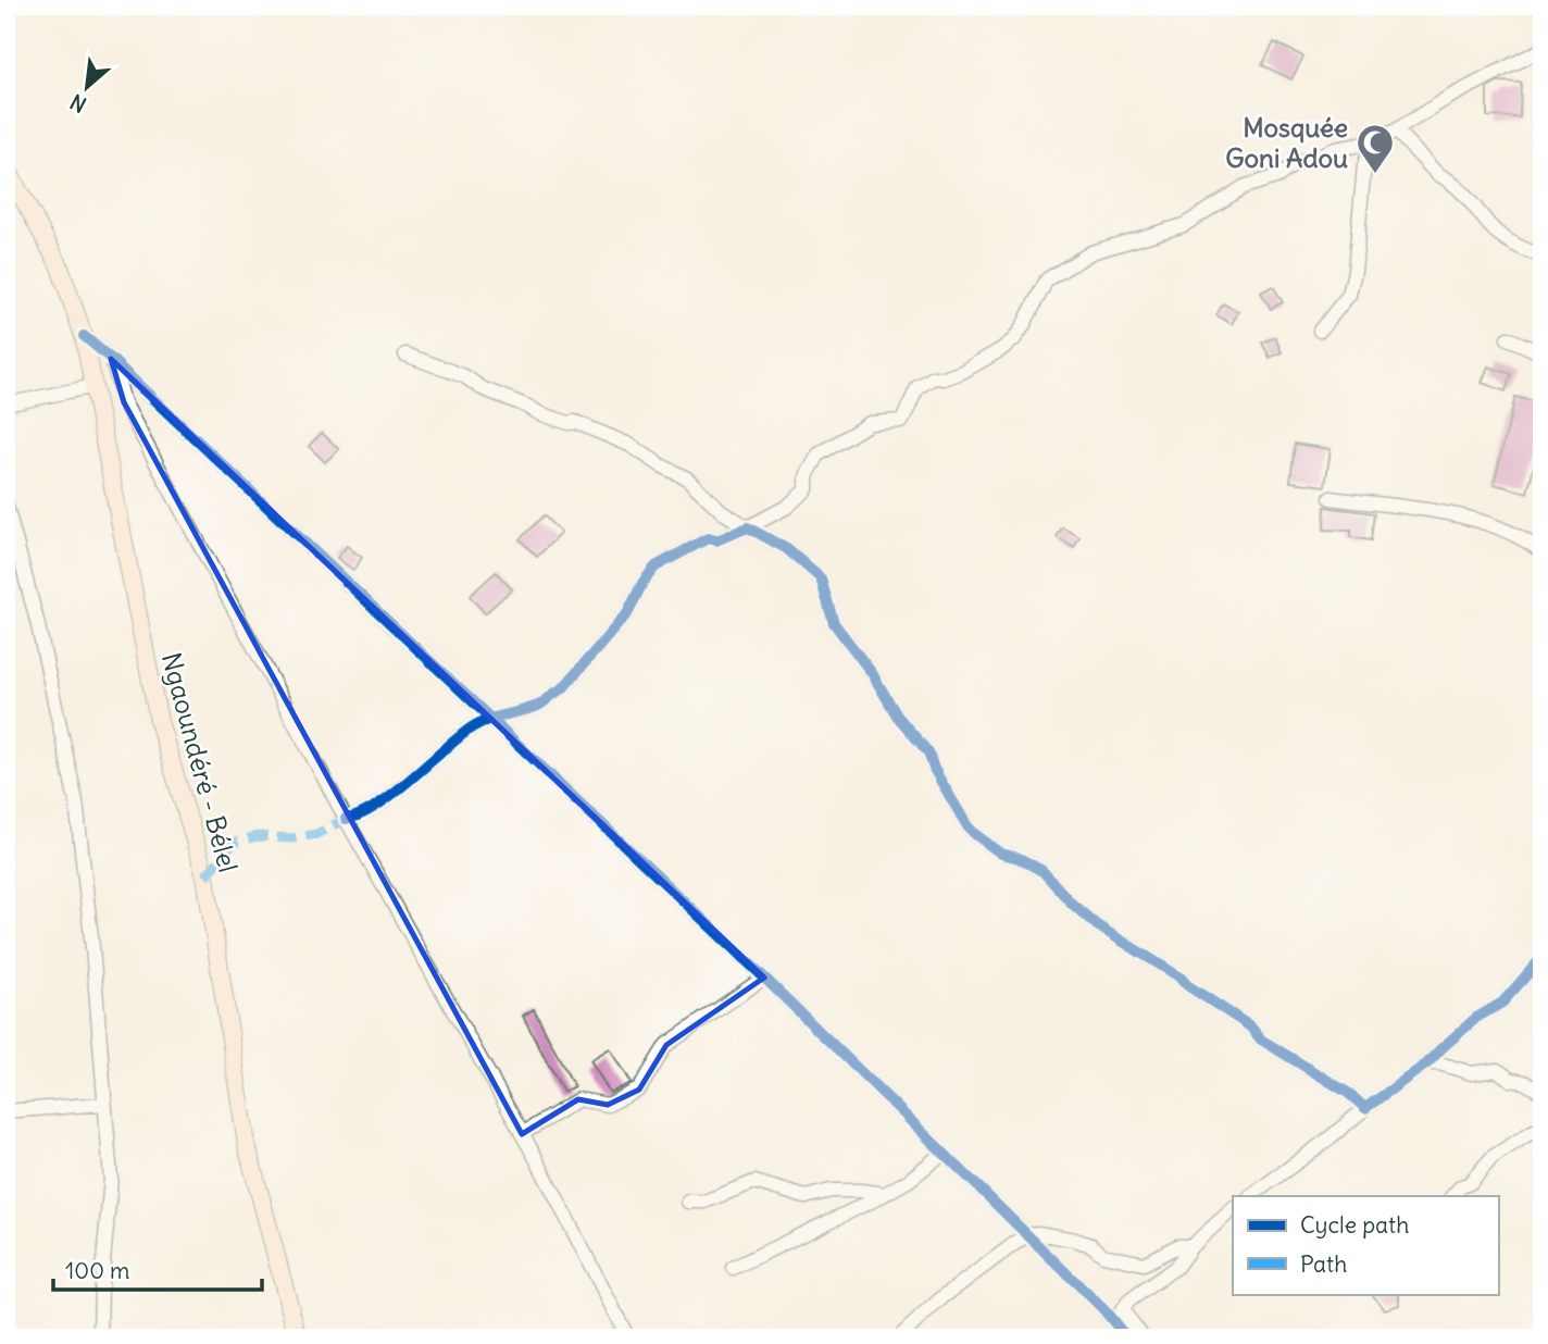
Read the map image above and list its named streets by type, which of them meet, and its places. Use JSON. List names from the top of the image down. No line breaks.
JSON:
{"streets":{"main road":["Ngaoundéré - Bélel"]},"places":{"mosque":["Mosquée Goni Adou"]},"legend":["Cycle path","Path"],"scale_bar":"100 m","north":"bottom left"}
